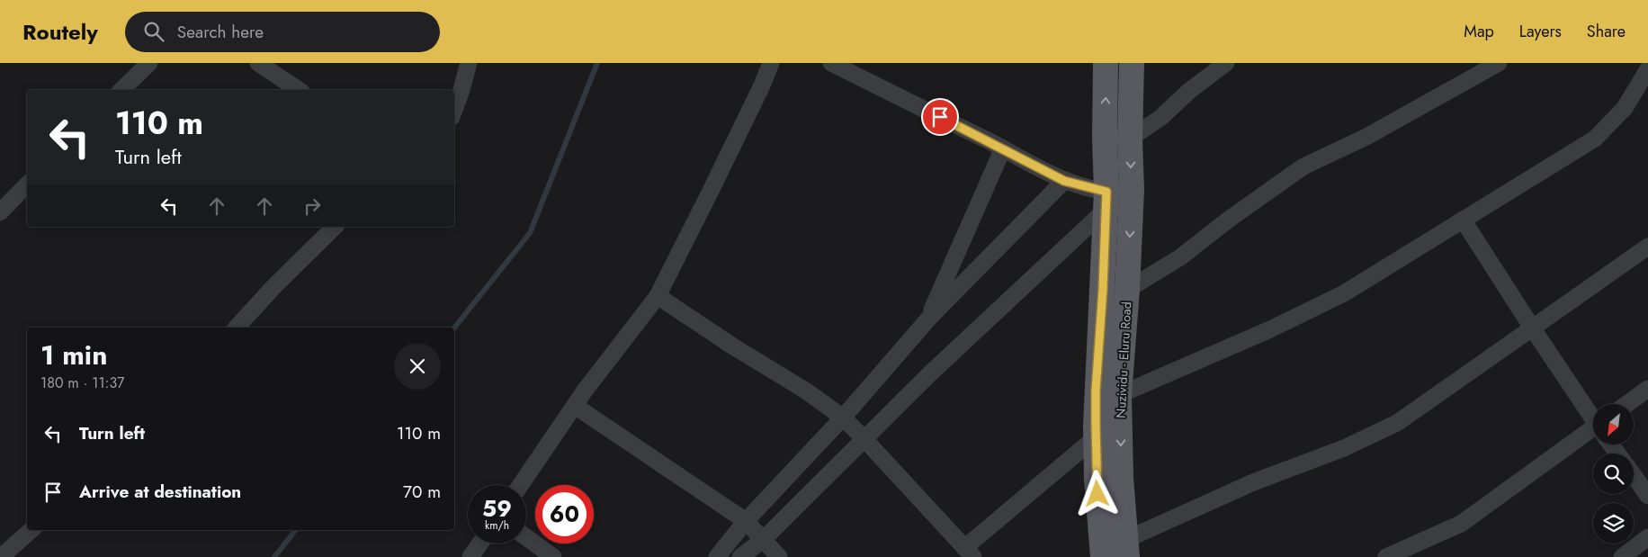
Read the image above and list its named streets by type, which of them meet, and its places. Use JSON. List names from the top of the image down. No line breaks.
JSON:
{"streets":{"main road":["Nuzividu - Eluru Road"]},"north":"bottom left","page":{"header":"Routely","search":"Search here","nav":["Map","Layers","Share"],"turn":["110 m","Turn left"],"heading":["1 min","180 m · 11:37"],"list":[{"name":"Turn left","value":"110 m"},{"name":"Arrive at destination","value":"70 m"}],"speed":"59 km/h","limit":"60"}}
